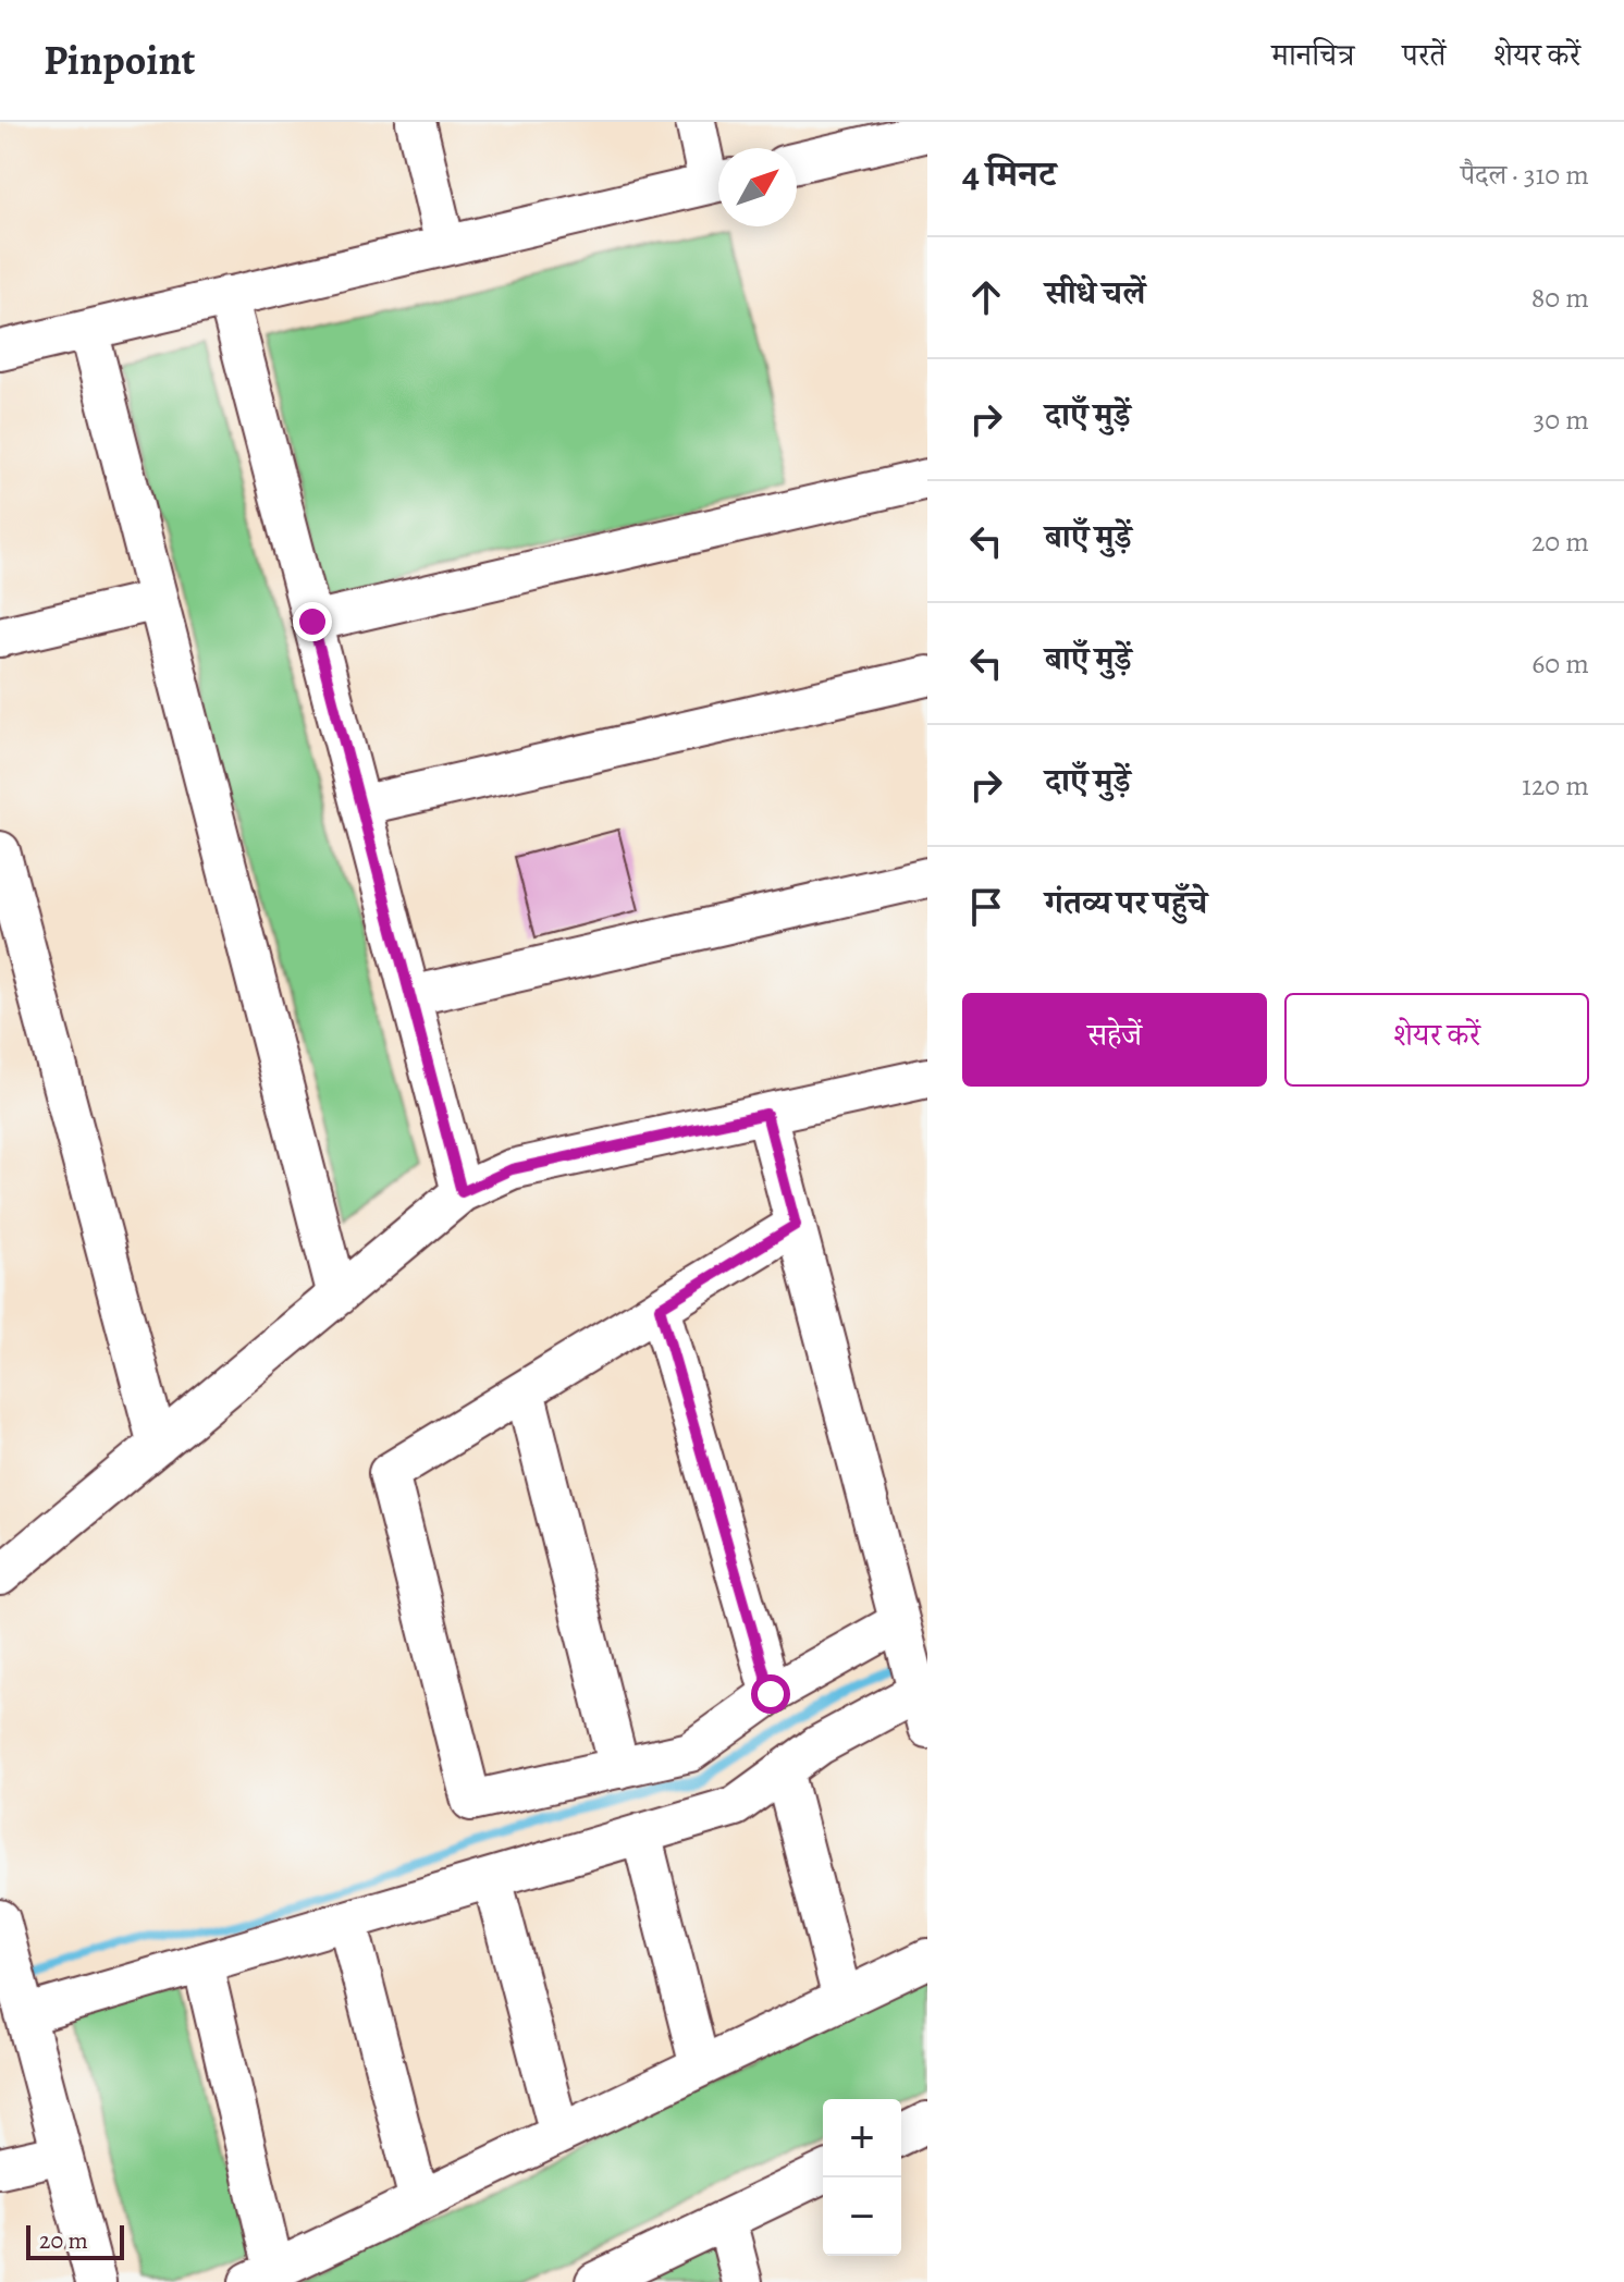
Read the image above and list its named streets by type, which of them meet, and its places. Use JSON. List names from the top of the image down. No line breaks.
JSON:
{"scale_bar":"20 m","north":"top right","page":{"header":"Pinpoint","nav":["मानचित्र","परतें","शेयर करें"],"heading":["4 मिनट","पैदल · 310 m"],"list":[["सीधे चलें","80 m"],["दाएँ मुड़ें","30 m"],["बाएँ मुड़ें","20 m"],["बाएँ मुड़ें","60 m"],["दाएँ मुड़ें","120 m"],"गंतव्य पर पहुँचे"],"buttons":["सहेजें","शेयर करें"],"map_buttons":["+","−"],"scale":"20 m"}}
